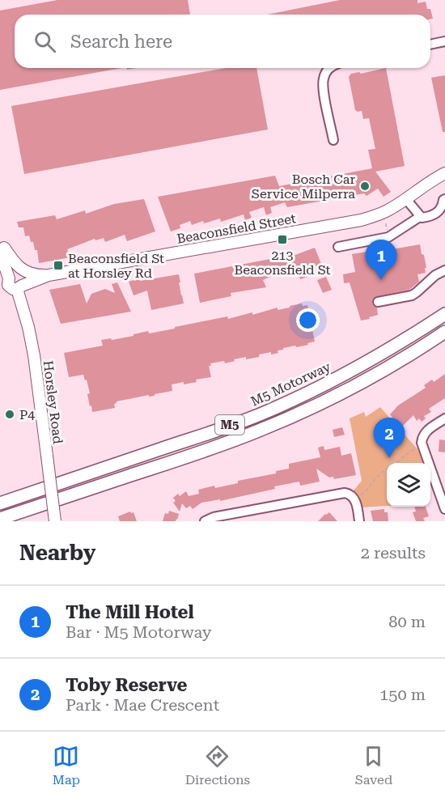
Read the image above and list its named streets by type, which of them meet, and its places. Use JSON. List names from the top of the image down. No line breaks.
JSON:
{"streets":{"highway":["M5 Motorway","M5"],"main road":["Beaconsfield Street","Horsley Road"]},"crossings":[["Beaconsfield Street","Horsley Road"]],"places":{"other":["Bosch Car Service Milperra","P4"],"transit":["213 Beaconsfield St","Beaconsfield St at Horsley Rd"]},"page":{"search":"Search here","pins":["1","2"],"heading":["Nearby","2 results"],"list":[{"mark":"1","name":"The Mill Hotel","note":"Bar · M5 Motorway","value":"80 m"},{"mark":"2","name":"Toby Reserve","note":"Park · Mae Crescent","value":"150 m"}],"nav":["Map","Directions","Saved"]}}
